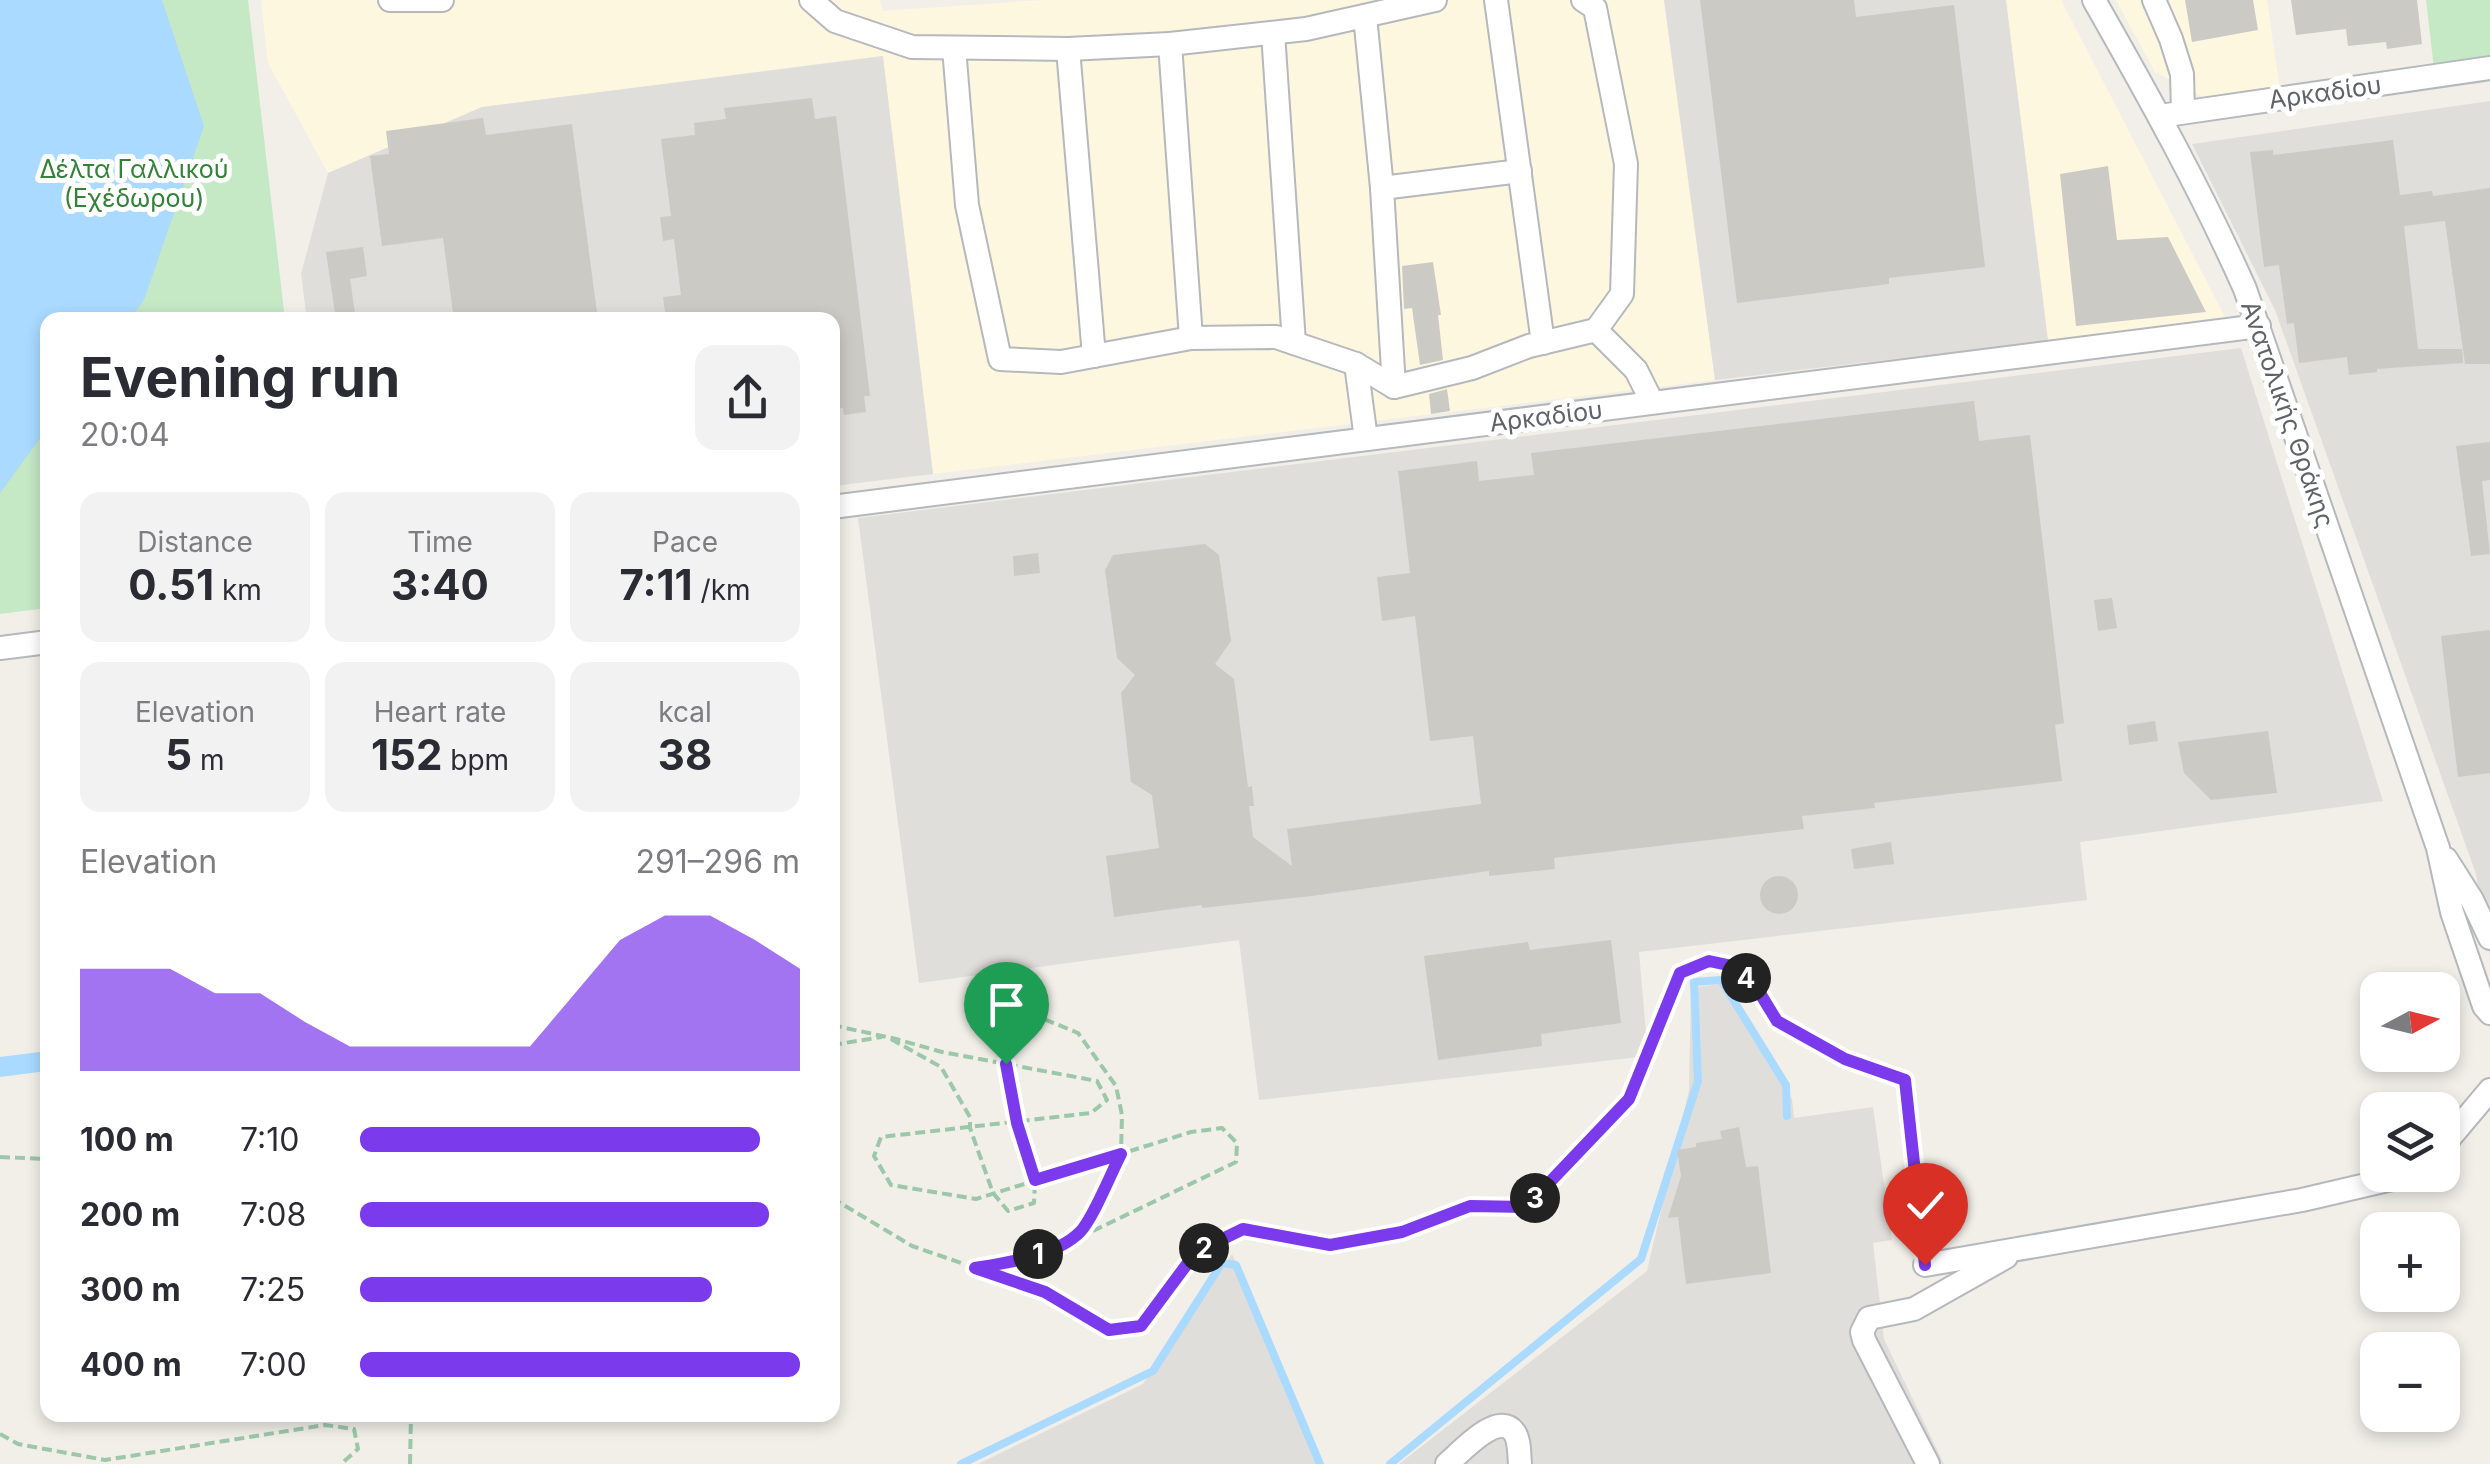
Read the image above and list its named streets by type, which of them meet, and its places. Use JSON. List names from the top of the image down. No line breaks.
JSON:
{"streets":{"street":["Αρκαδίου","Ανατολικής Θράκης"]},"crossings":[["Αρκαδίου","Ανατολικής Θράκης"]],"parks":["Δέλτα Γαλλικού (Εχέδωρου)"],"north":"right","page":{"heading":["Evening run","20:04"],"stats":[["Distance","0.51 km"],["Time","3:40"],["Pace","7:11 /km"],["Elevation","5 m"],["Heart rate","152 bpm"],["kcal","38"]],"chart":["Elevation","291–296 m"],"pins":["4","3","2","1"],"map_buttons":["+","−"],"list":[{"name":"100 m","note":"7:10"},{"name":"200 m","note":"7:08"},{"name":"300 m","note":"7:25"},{"name":"400 m","note":"7:00"}]}}
